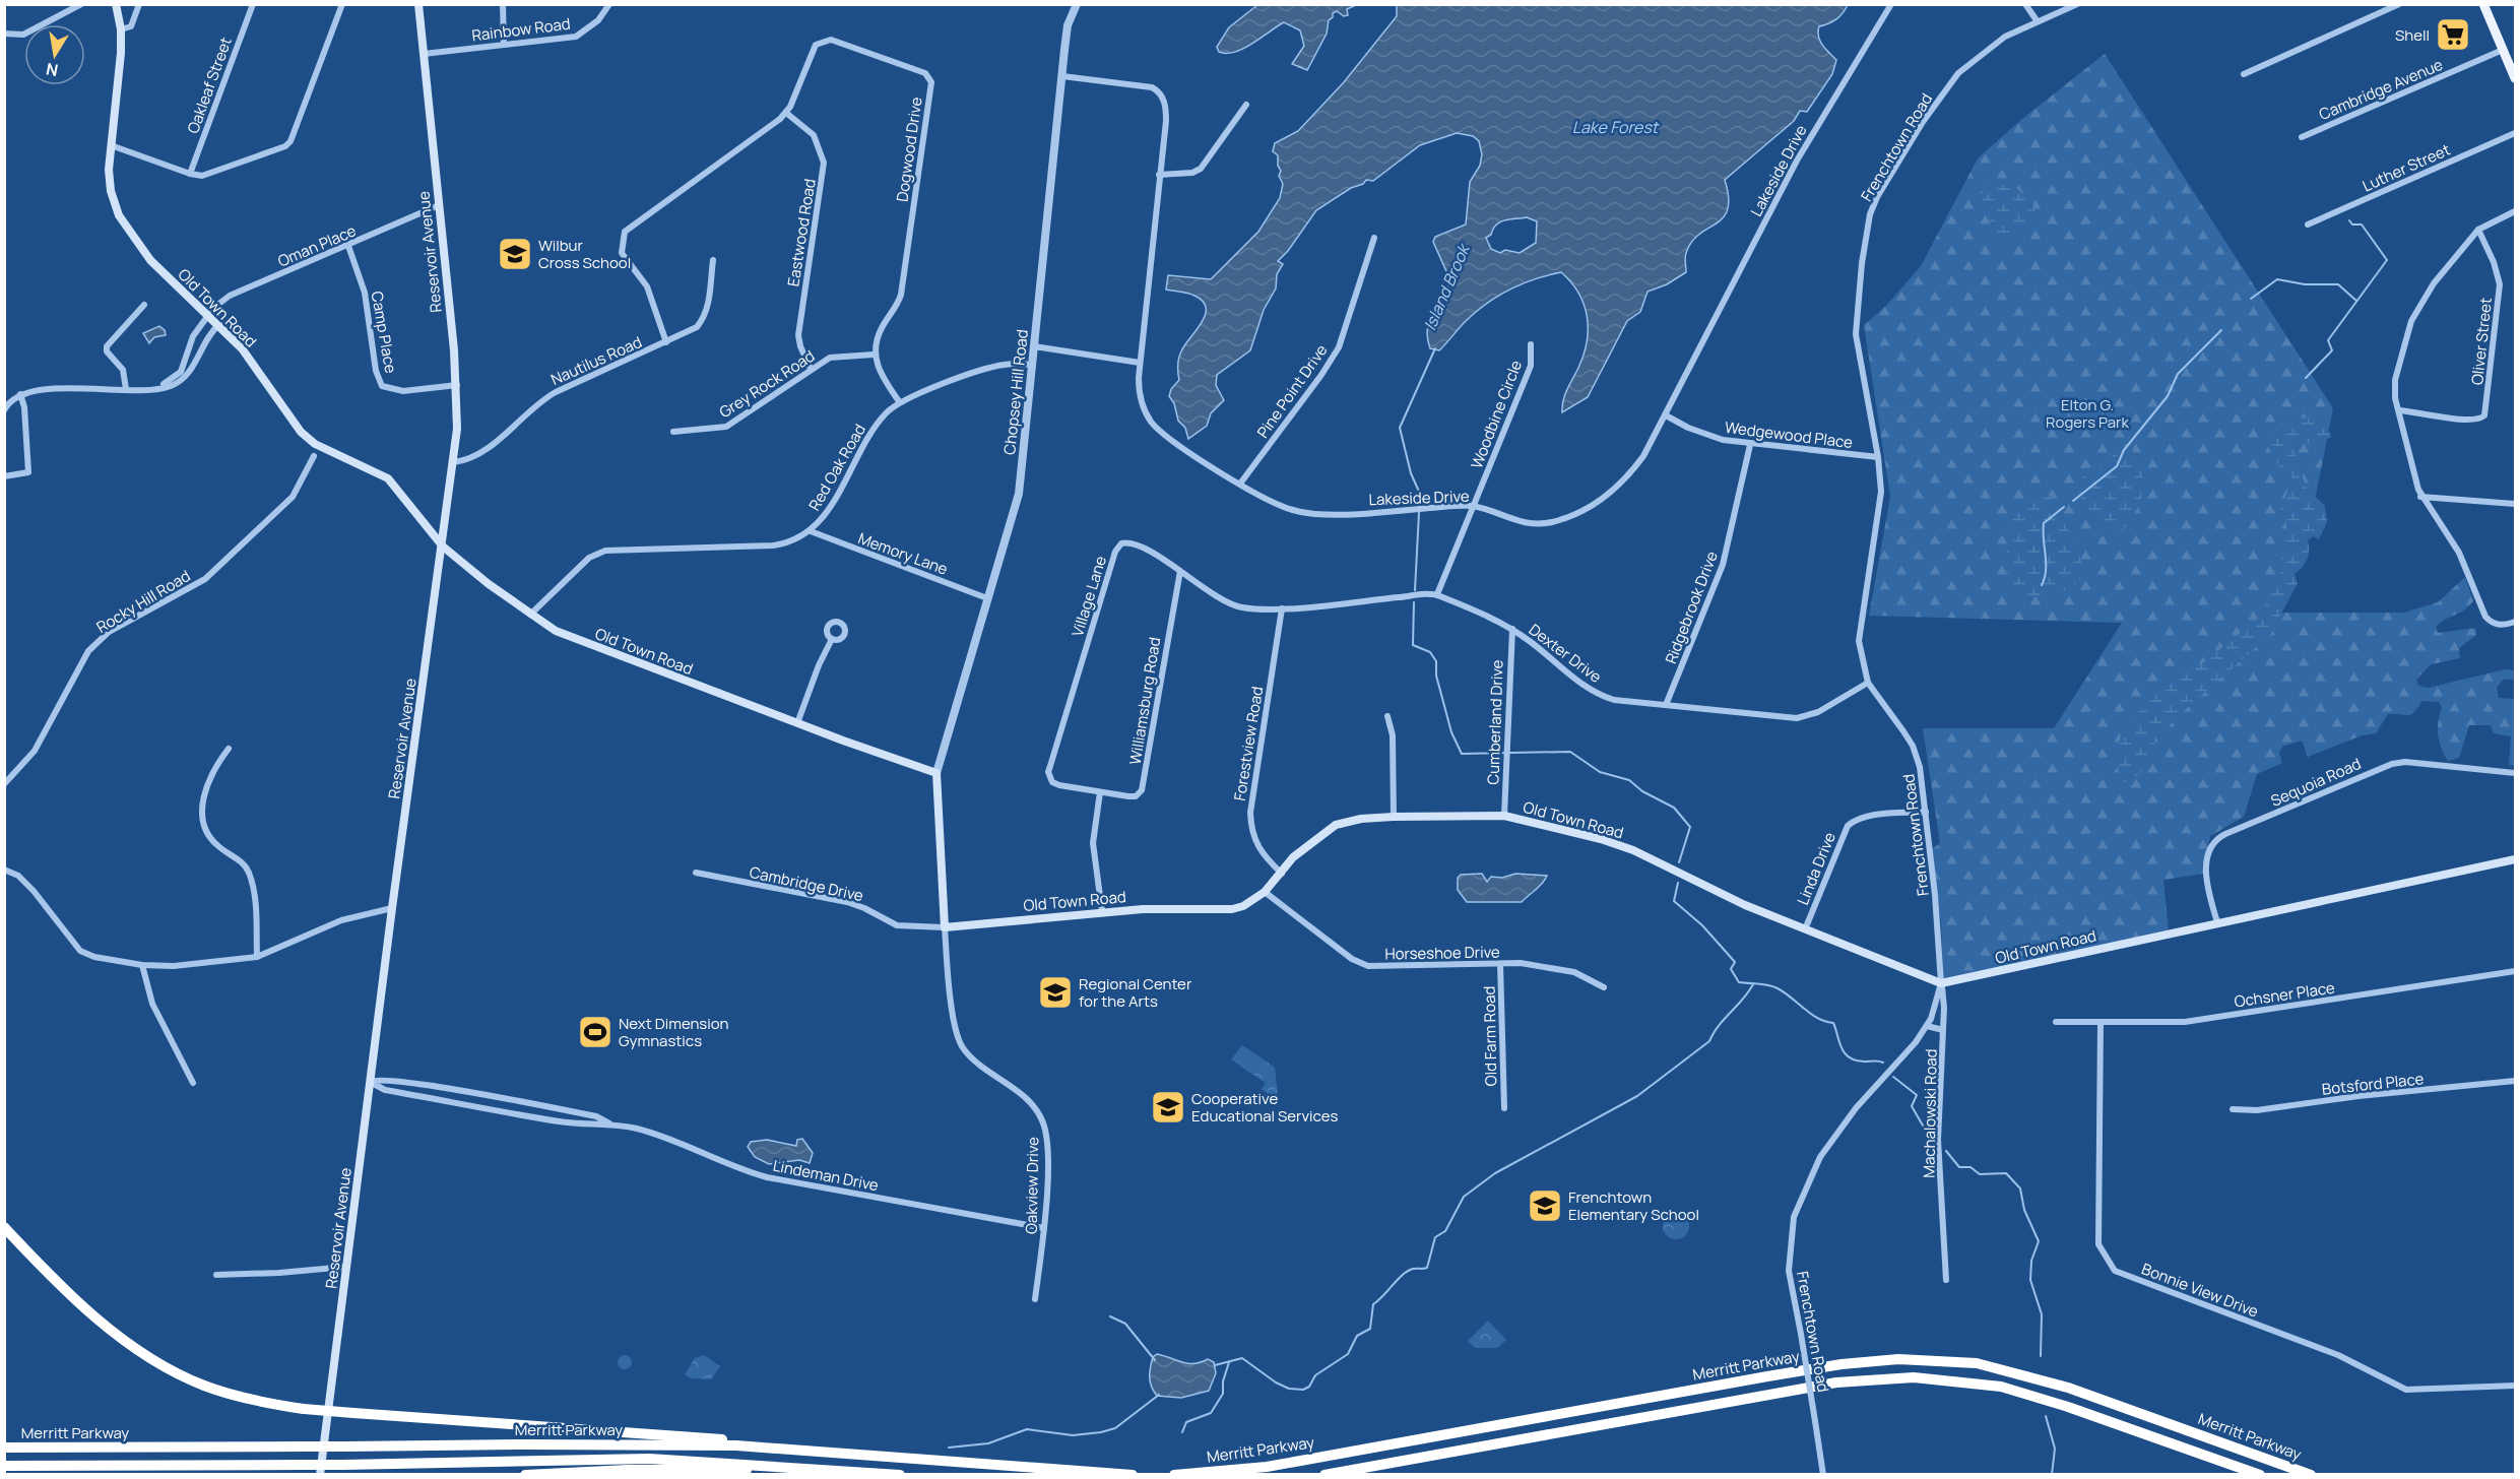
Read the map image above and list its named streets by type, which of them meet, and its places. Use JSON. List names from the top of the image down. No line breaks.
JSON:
{"streets":{"highway":["Merritt Parkway"],"main road":["Reservoir Avenue","Old Town Road"],"street":["Rainbow Road","Oakleaf Street","Cambridge Avenue","Frenchtown Road","Dogwood Drive","Luther Street","Lakeside Drive","Eastwood Road","Oman Place","Camp Place","Oliver Street","Nautilus Road","Grey Rock Road","Pine Point Drive","Chopsey Hill Road","Woodbine Circle","Wedgewood Place","Red Oak Road","Memory Lane","Village Lane","Rocky Hill Road","Ridgebrook Drive","Dexter Drive","Williamsburg Road","Cumberland Drive","Forestview Road","Sequoia Road","Linda Drive","Cambridge Drive","Horseshoe Drive","Ochsner Place","Old Farm Road","Botsford Place","Machalowski Road","Lindeman Drive","Oakview Drive","Bonnie View Drive"]},"crossings":[["Rainbow Road","Reservoir Avenue"],["Frenchtown Road","Old Town Road"],["Frenchtown Road","Wedgewood Place"],["Frenchtown Road","Dexter Drive"],["Frenchtown Road","Linda Drive"],["Frenchtown Road","Machalowski Road"],["Dogwood Drive","Eastwood Road"],["Dogwood Drive","Nautilus Road"],["Dogwood Drive","Grey Rock Road"],["Lakeside Drive","Pine Point Drive"],["Lakeside Drive","Chopsey Hill Road"],["Lakeside Drive","Woodbine Circle"],["Lakeside Drive","Wedgewood Place"],["Eastwood Road","Grey Rock Road"],["Oman Place","Reservoir Avenue"],["Oman Place","Old Town Road"],["Oman Place","Camp Place"],["Reservoir Avenue","Old Town Road"],["Reservoir Avenue","Camp Place"],["Reservoir Avenue","Nautilus Road"],["Reservoir Avenue","Lindeman Drive"],["Old Town Road","Chopsey Hill Road"],["Old Town Road","Red Oak Road"],["Old Town Road","Cumberland Drive"],["Old Town Road","Forestview Road"],["Old Town Road","Sequoia Road"],["Old Town Road","Linda Drive"],["Old Town Road","Cambridge Drive"],["Old Town Road","Horseshoe Drive"],["Old Town Road","Machalowski Road"],["Old Town Road","Oakview Drive"],["Chopsey Hill Road","Red Oak Road"],["Chopsey Hill Road","Memory Lane"],["Woodbine Circle","Dexter Drive"],["Wedgewood Place","Ridgebrook Drive"],["Red Oak Road","Memory Lane"],["Village Lane","Williamsburg Road"],["Village Lane","Forestview Road"],["Ridgebrook Drive","Dexter Drive"],["Dexter Drive","Cumberland Drive"],["Cambridge Drive","Oakview Drive"],["Horseshoe Drive","Old Farm Road"],["Ochsner Place","Bonnie View Drive"],["Lindeman Drive","Oakview Drive"]],"water":["Lake Forest","Island Brook"],"parks":["Elton G. Rogers Park"],"places":{"supermarket":["Shell"],"school or university":["Wilbur Cross School","Regional Center for the Arts","Cooperative Educational Services","Frenchtown Elementary School"],"sports":["Next Dimension Gymnastics"]},"north":"bottom"}
